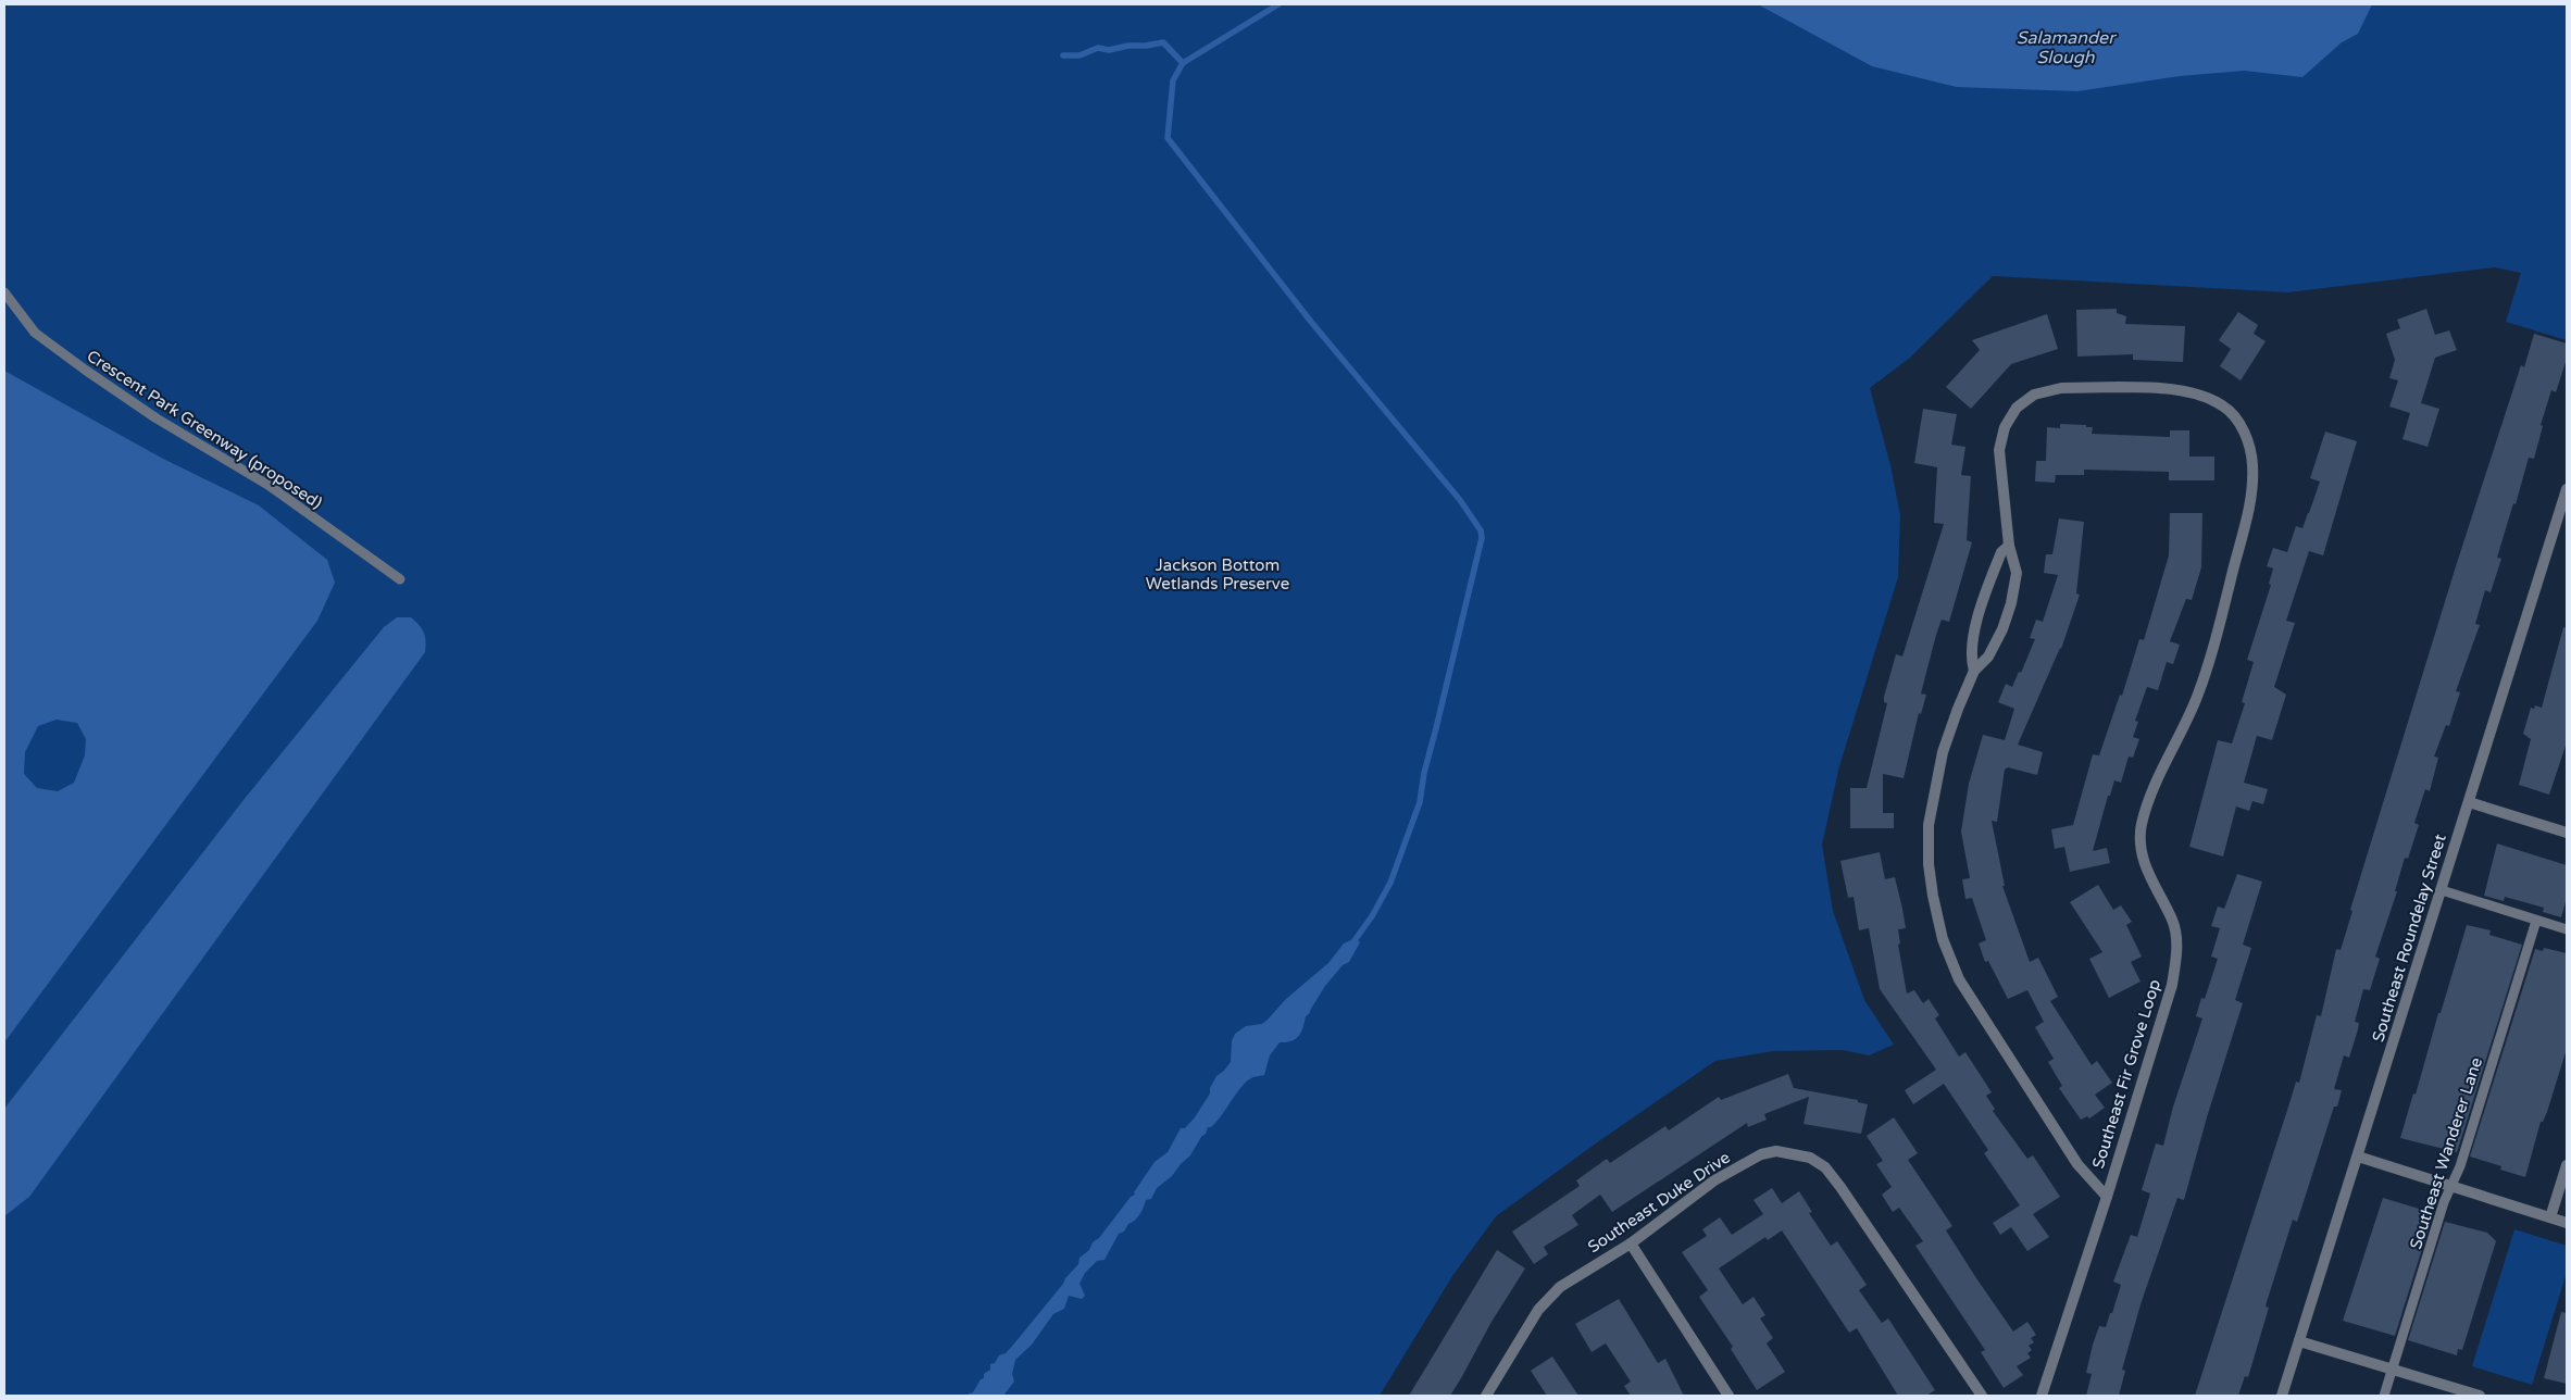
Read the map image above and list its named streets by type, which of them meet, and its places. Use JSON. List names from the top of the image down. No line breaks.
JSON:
{"streets":{"street":["Southeast Roundelay Street","Southeast Fir Grove Loop","Southeast Duke Drive"],"lane":["Crescent Park Greenway (proposed)","Southeast Wanderer Lane"]},"water":["Salamander Slough"],"parks":["Jackson Bottom Wetlands Preserve"]}
